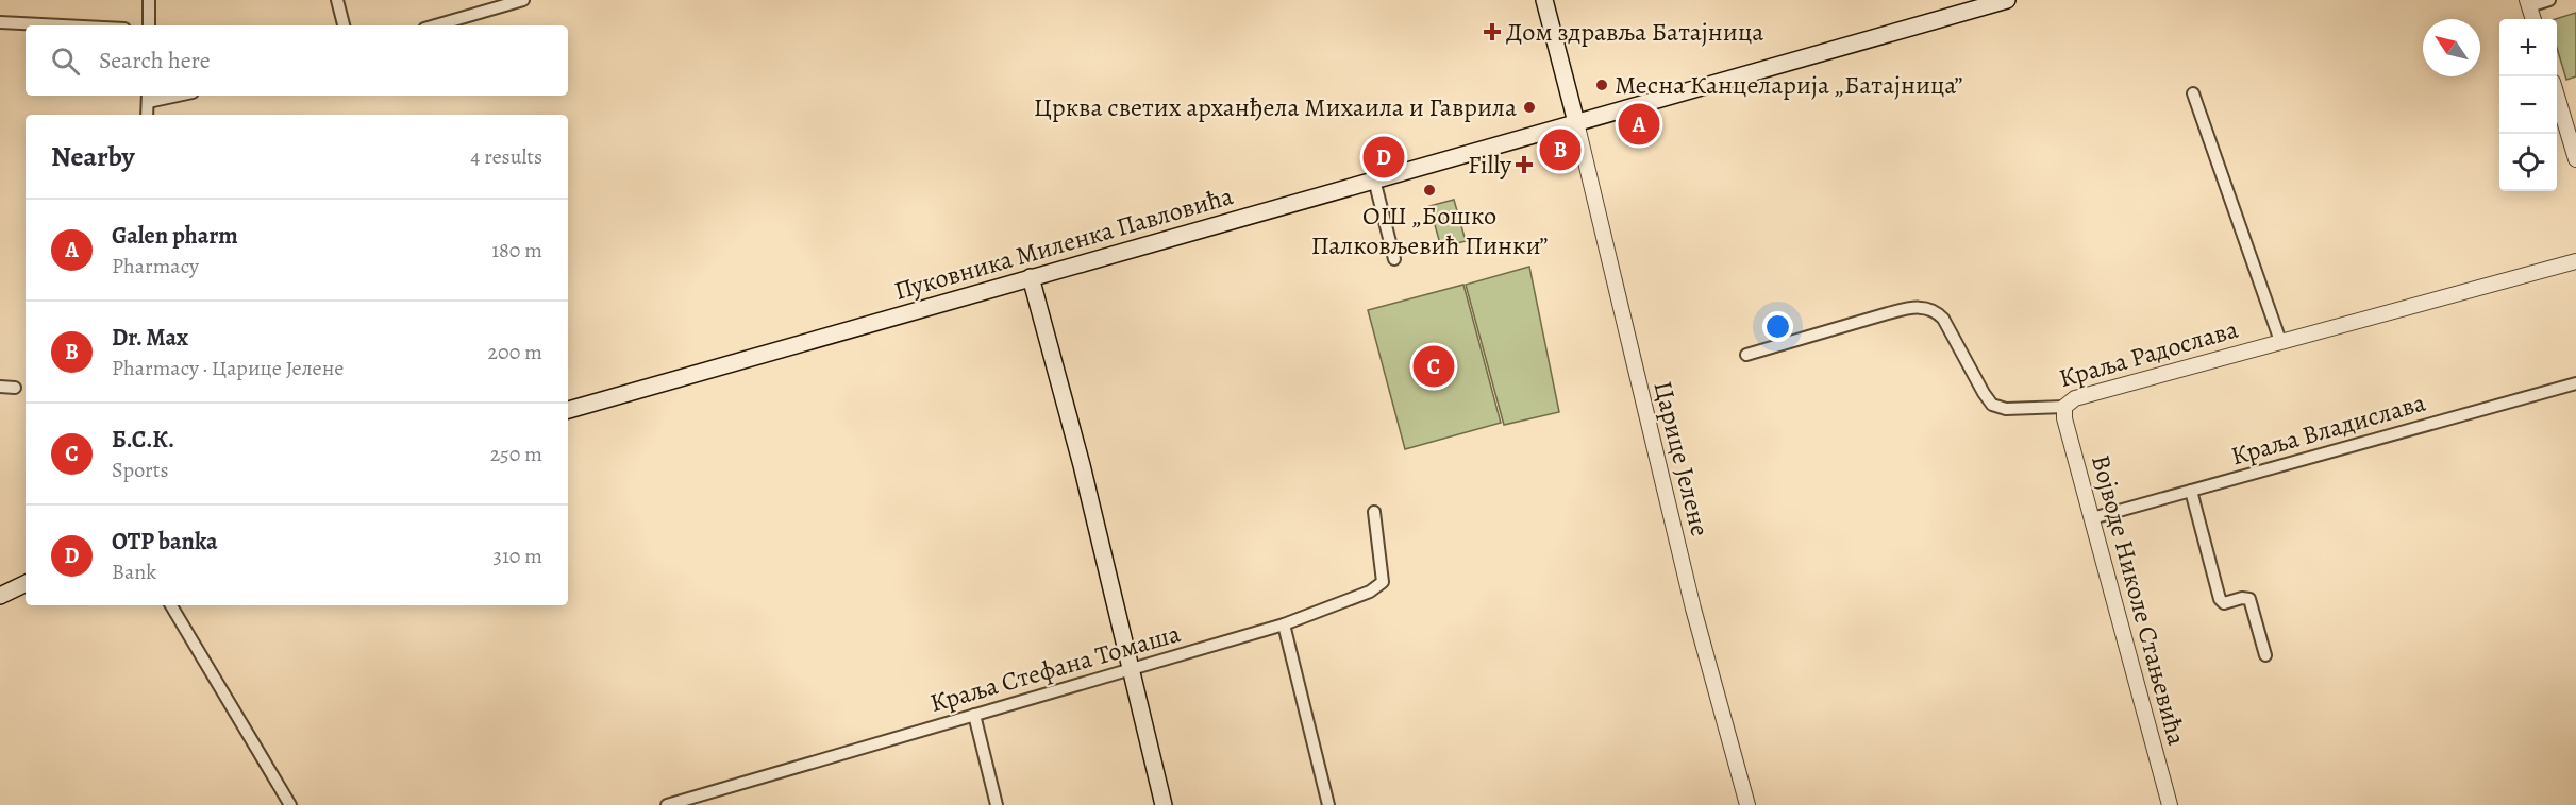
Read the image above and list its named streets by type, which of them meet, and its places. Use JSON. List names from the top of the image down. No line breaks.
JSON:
{"streets":{"main road":["Пуковника Миленка Павловића"],"street":["Краља Радослава","Краља Владислава","Царице Јелене","Војводе Николе Стањевића","Краља Стефана Томаша"]},"crossings":[["Пуковника Миленка Павловића","Царице Јелене"],["Краља Радослава","Војводе Николе Стањевића"],["Краља Владислава","Војводе Николе Стањевића"]],"places":{"health":["Дом здравља Батајница","Filly"],"other":["Месна Канцеларија „Батајница”","Црква светих арханђела Михаила и Гаврила","ОШ „Бошко Палковљевић Пинки”"]},"north":"top left","page":{"map_buttons":["+","−"],"search":"Search here","pins":["A","B","D","C"],"heading":["Nearby","4 results"],"list":[{"mark":"A","name":"Galen pharm","note":"Pharmacy","value":"180 m"},{"mark":"B","name":"Dr. Max","note":"Pharmacy · Царице Јелене","value":"200 m"},{"mark":"C","name":"Б.С.К.","note":"Sports","value":"250 m"},{"mark":"D","name":"OTP banka","note":"Bank","value":"310 m"}]}}
